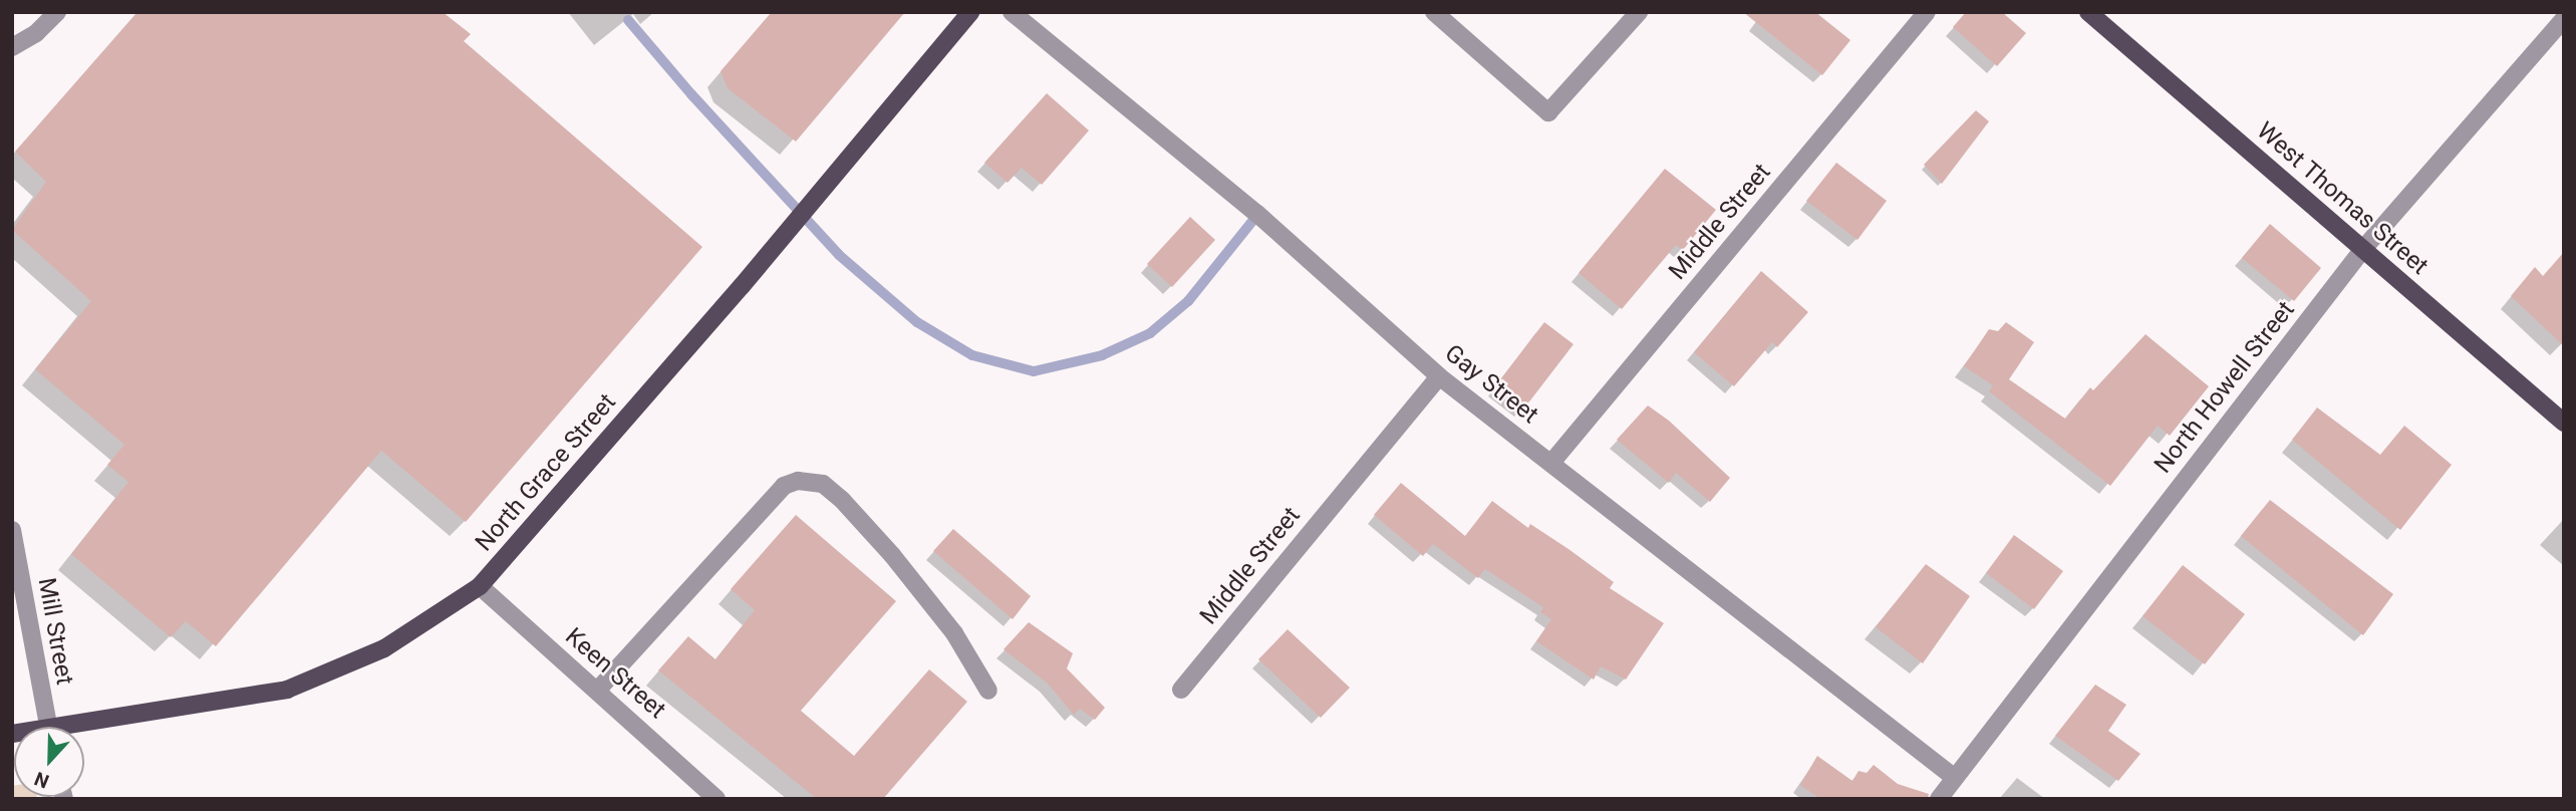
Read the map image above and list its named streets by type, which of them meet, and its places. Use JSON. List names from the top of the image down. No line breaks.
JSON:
{"streets":{"main road":["West Thomas Street","North Grace Street"],"street":["Middle Street","Gay Street","North Howell Street","Mill Street","Keen Street"]},"crossings":[["West Thomas Street","North Howell Street"],["Middle Street","Gay Street"],["Gay Street","North Howell Street"],["North Grace Street","Keen Street"]],"north":"bottom"}
